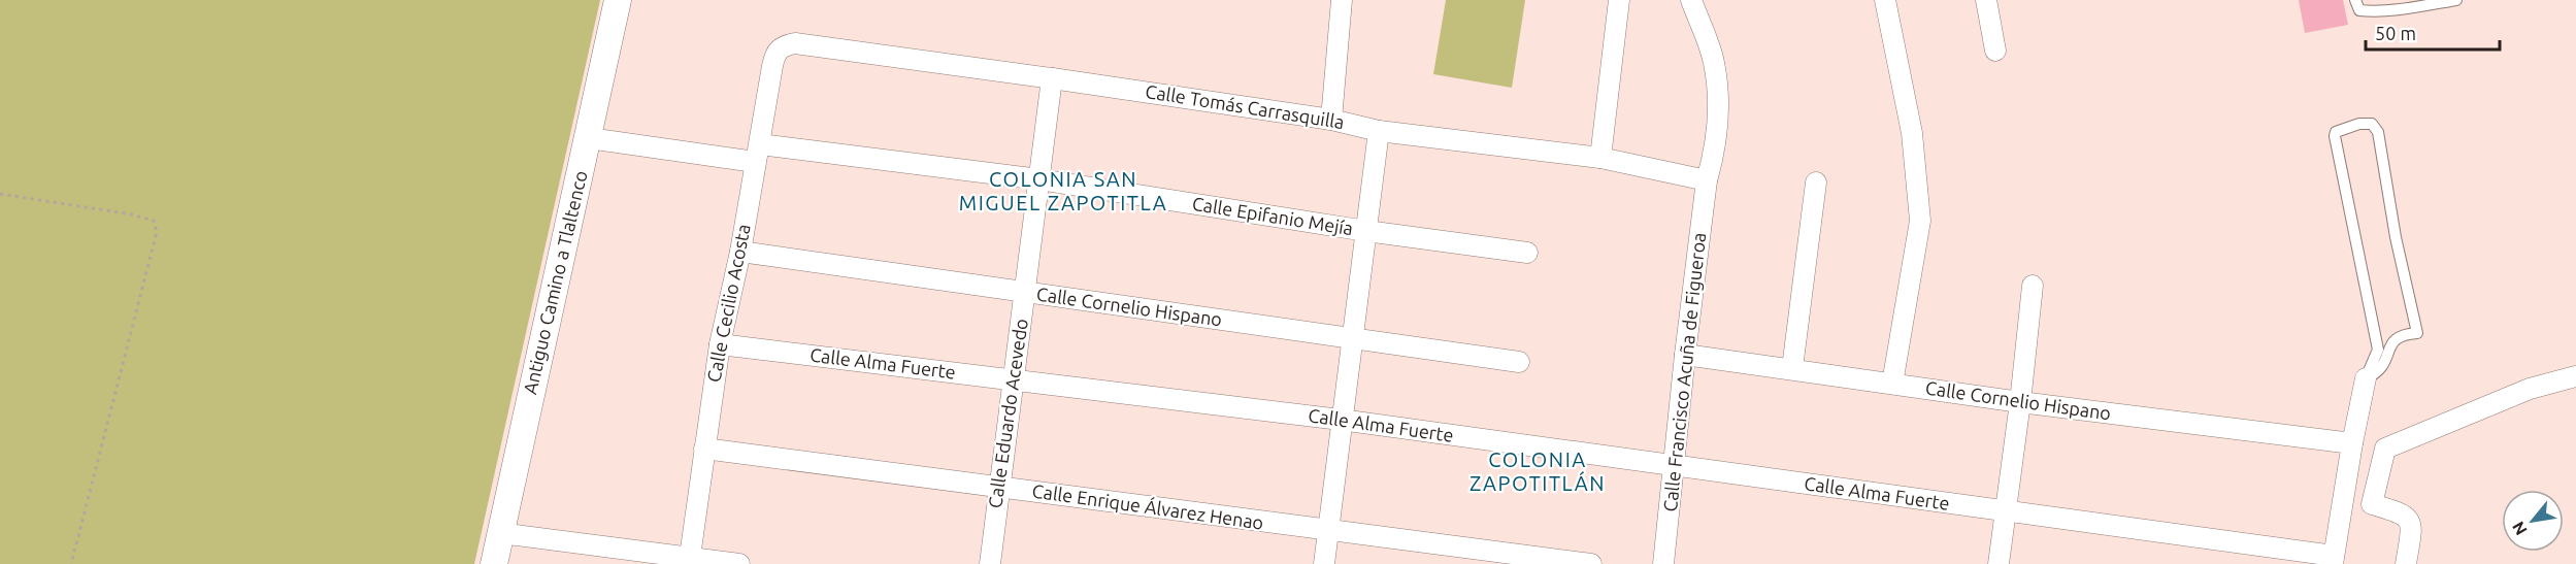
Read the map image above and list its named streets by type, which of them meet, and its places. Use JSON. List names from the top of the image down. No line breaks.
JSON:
{"streets":{"street":["Calle Tomás Carrasquilla","Calle Epifanio Mejía","Antiguo Camino a Tlaltenco","Calle Cecilio Acosta","Calle Cornelio Hispano","Calle Alma Fuerte","Calle Francisco Acuña de Figueroa","Calle Eduardo Acevedo","Calle Enrique Álvarez Henao"]},"crossings":[["Calle Tomás Carrasquilla","Calle Cecilio Acosta"],["Calle Tomás Carrasquilla","Calle Francisco Acuña de Figueroa"],["Calle Tomás Carrasquilla","Calle Eduardo Acevedo"],["Calle Epifanio Mejía","Antiguo Camino a Tlaltenco"],["Calle Epifanio Mejía","Calle Cecilio Acosta"],["Calle Epifanio Mejía","Calle Eduardo Acevedo"],["Calle Cecilio Acosta","Calle Cornelio Hispano"],["Calle Cecilio Acosta","Calle Alma Fuerte"],["Calle Cecilio Acosta","Calle Enrique Álvarez Henao"],["Calle Cornelio Hispano","Calle Francisco Acuña de Figueroa"],["Calle Cornelio Hispano","Calle Eduardo Acevedo"],["Calle Alma Fuerte","Calle Francisco Acuña de Figueroa"],["Calle Alma Fuerte","Calle Eduardo Acevedo"],["Calle Eduardo Acevedo","Calle Enrique Álvarez Henao"]],"districts":["COLONIA SAN MIGUEL ZAPOTITLA","COLONIA ZAPOTITLÁN"],"scale_bar":"50 m","north":"bottom left"}
